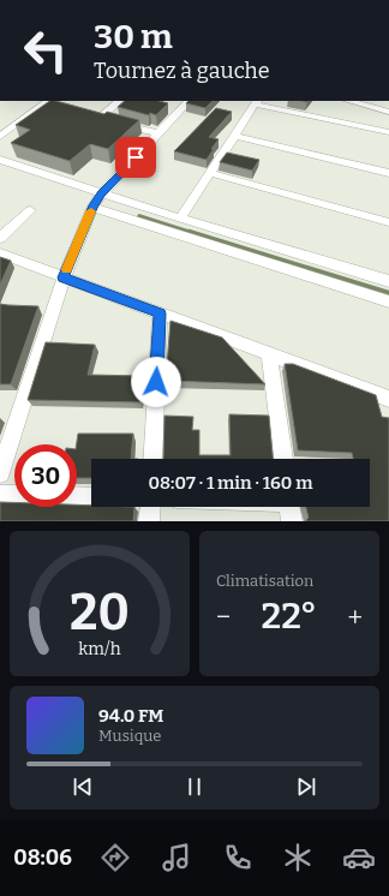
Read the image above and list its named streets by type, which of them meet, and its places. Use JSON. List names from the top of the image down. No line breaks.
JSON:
{"page":{"turn":["30 m","Tournez à gauche"],"limit":"30","trip":"08:07 · 1 min · 160 m","tile":"Climatisation","heat":["−","22°","+"],"song":["94.0 FM","Musique"],"tabs":"08:06","gauge":["20","km/h"]}}
